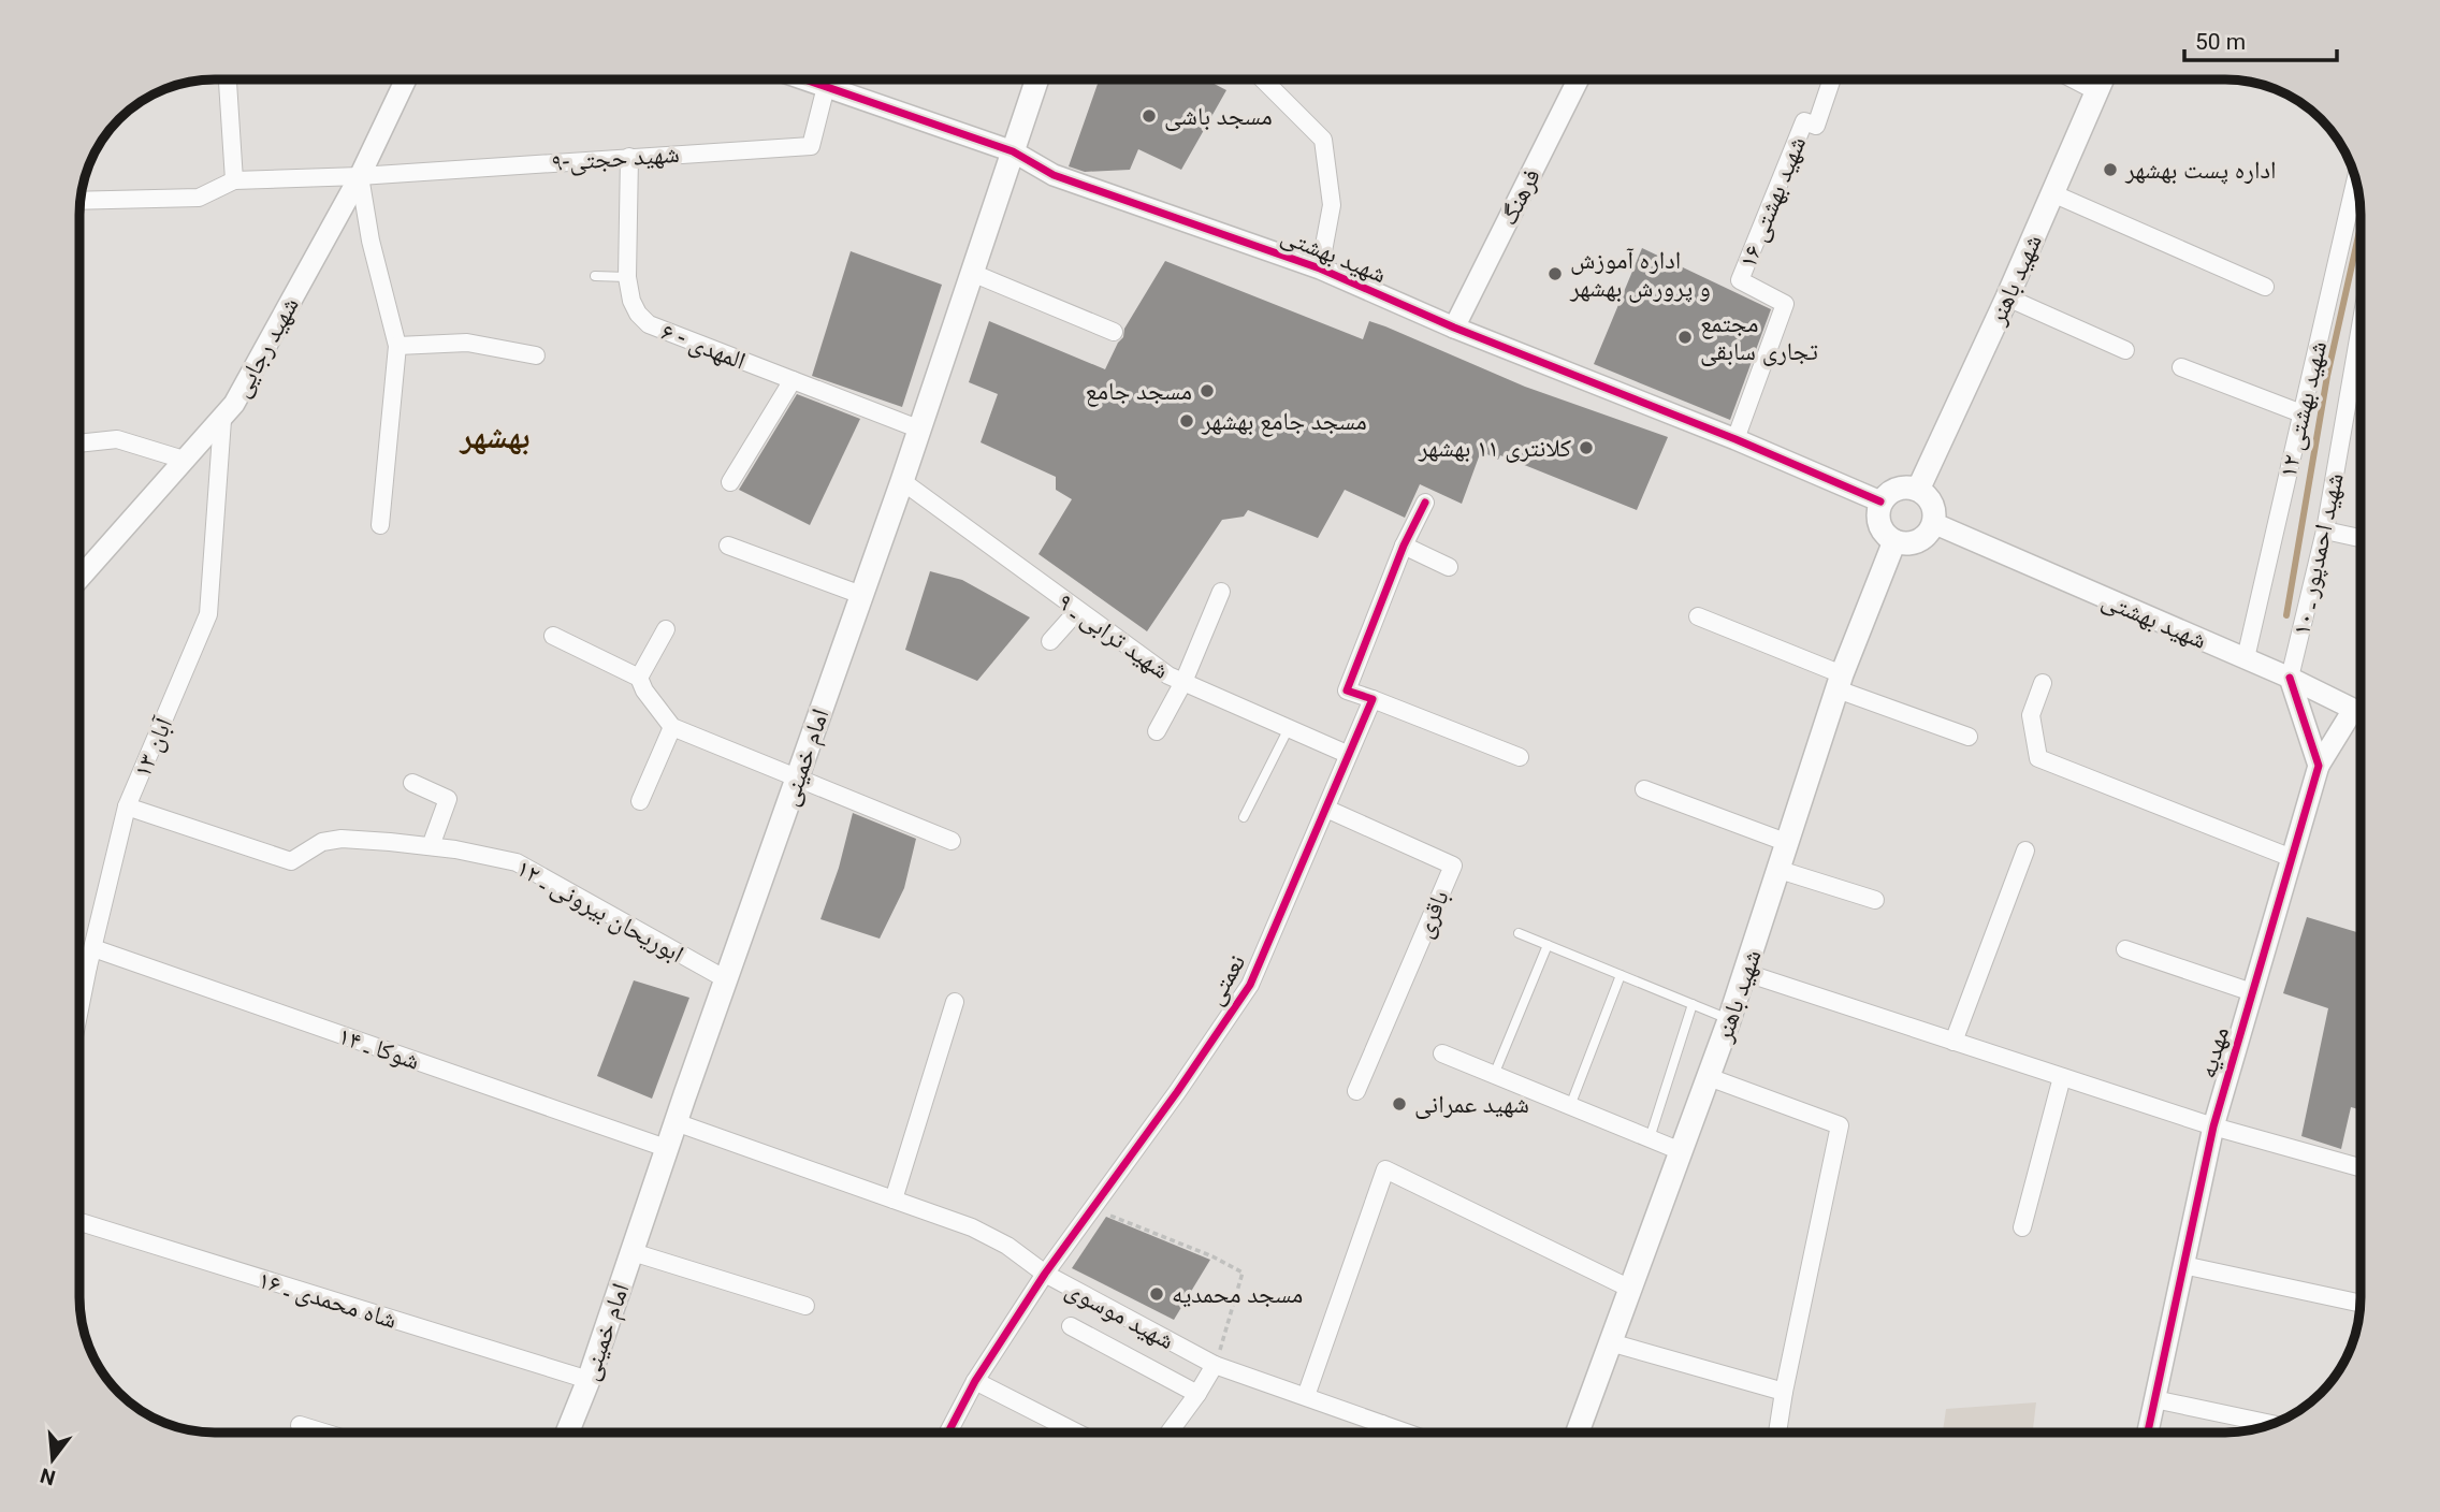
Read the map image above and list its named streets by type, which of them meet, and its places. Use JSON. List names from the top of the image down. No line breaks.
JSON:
{"streets":{"main road":["شهید باهنر","امام خمینی"],"street":["شهید حجتی-۹","فرهنگ","شهید بهشتی ۱۶","شهید بهشتی","المهدی - ۶","شهید رجایی","شهید بهشتی ۱۲","شهید احمدپور ـ ۱۰","شهید ترابی ـ ۹","۱۳ آبان","ابوریحان بیرونی ـ ۱۲","باقری","نعمتی","شوکا ـ ۱۴","مهدیه","شاه محمدی ـ ۱۶","شهید موسوی"]},"crossings":[["شهید حجتی-۹","شهید بهشتی"],["شهید حجتی-۹","المهدی - ۶"],["شهید حجتی-۹","شهید رجایی"],["فرهنگ","شهید بهشتی"],["شهید بهشتی ۱۶","شهید بهشتی"],["شهید بهشتی","شهید باهنر"],["شهید بهشتی","شهید بهشتی ۱۲"],["شهید بهشتی","شهید احمدپور ـ ۱۰"],["شهید بهشتی","امام خمینی"],["شهید بهشتی","مهدیه"],["المهدی - ۶","امام خمینی"],["شهید رجایی","۱۳ آبان"],["شهید ترابی ـ ۹","امام خمینی"],["شهید ترابی ـ ۹","نعمتی"],["۱۳ آبان","ابوریحان بیرونی ـ ۱۲"],["۱۳ آبان","شوکا ـ ۱۴"],["امام خمینی","ابوریحان بیرونی ـ ۱۲"],["امام خمینی","شوکا ـ ۱۴"],["امام خمینی","شاه محمدی ـ ۱۶"],["امام خمینی","شهید موسوی"],["باقری","نعمتی"],["نعمتی","شهید موسوی"]],"districts":["بهشهر"],"places":["مسجد باشی","اداره پست بهشهر","اداره آموزش و پرورش بهشهر","مجتمع تجاری سابقی","مسجد جامع","مسجد جامع بهشهر","کلانتری ۱۱ بهشهر","شهید عمرانی","مسجد محمدیه"],"scale_bar":"50 m","north":"bottom"}
